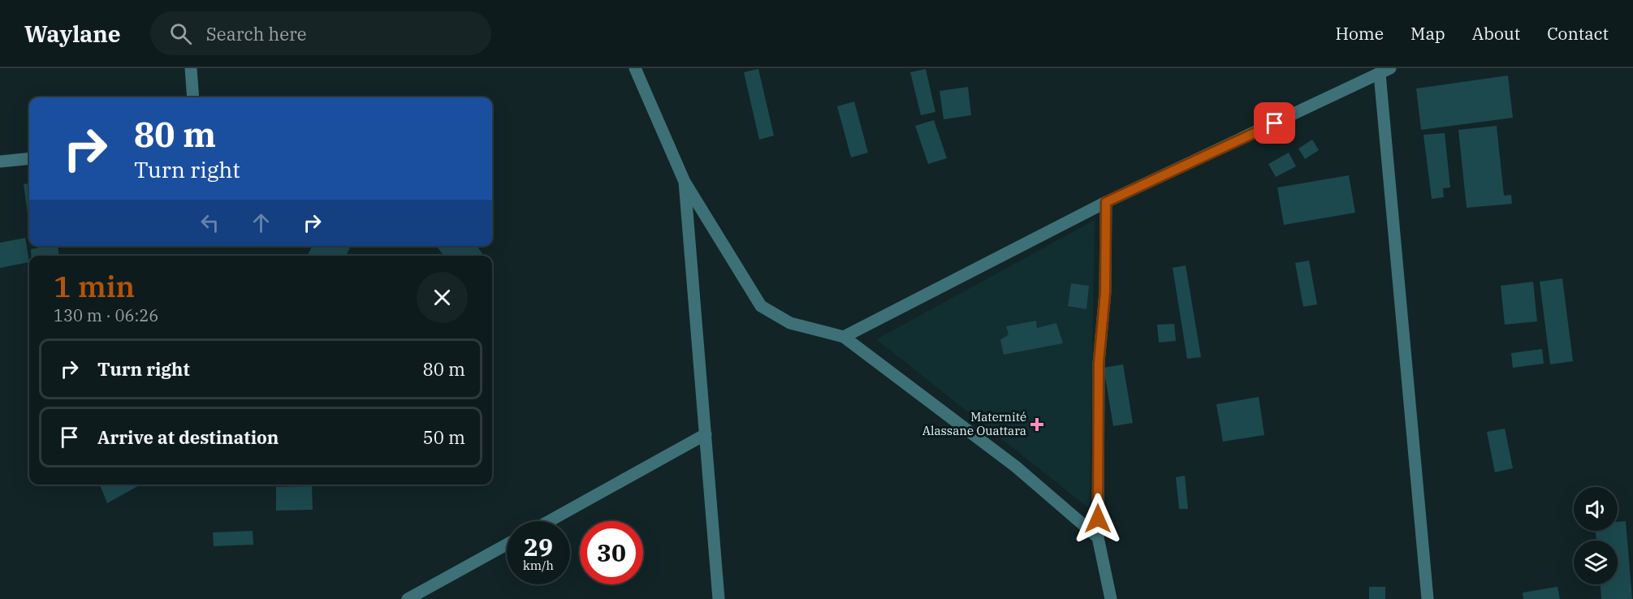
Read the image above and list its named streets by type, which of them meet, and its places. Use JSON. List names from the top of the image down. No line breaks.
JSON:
{"places":{"health":["Maternité Alassane Ouattara"]},"page":{"header":"Waylane","search":"Search here","nav":["Home","Map","About","Contact"],"turn":["80 m","Turn right"],"heading":["1 min","130 m · 06:26"],"list":[{"name":"Turn right","value":"80 m"},{"name":"Arrive at destination","value":"50 m"}],"speed":"29 km/h","limit":"30"}}
